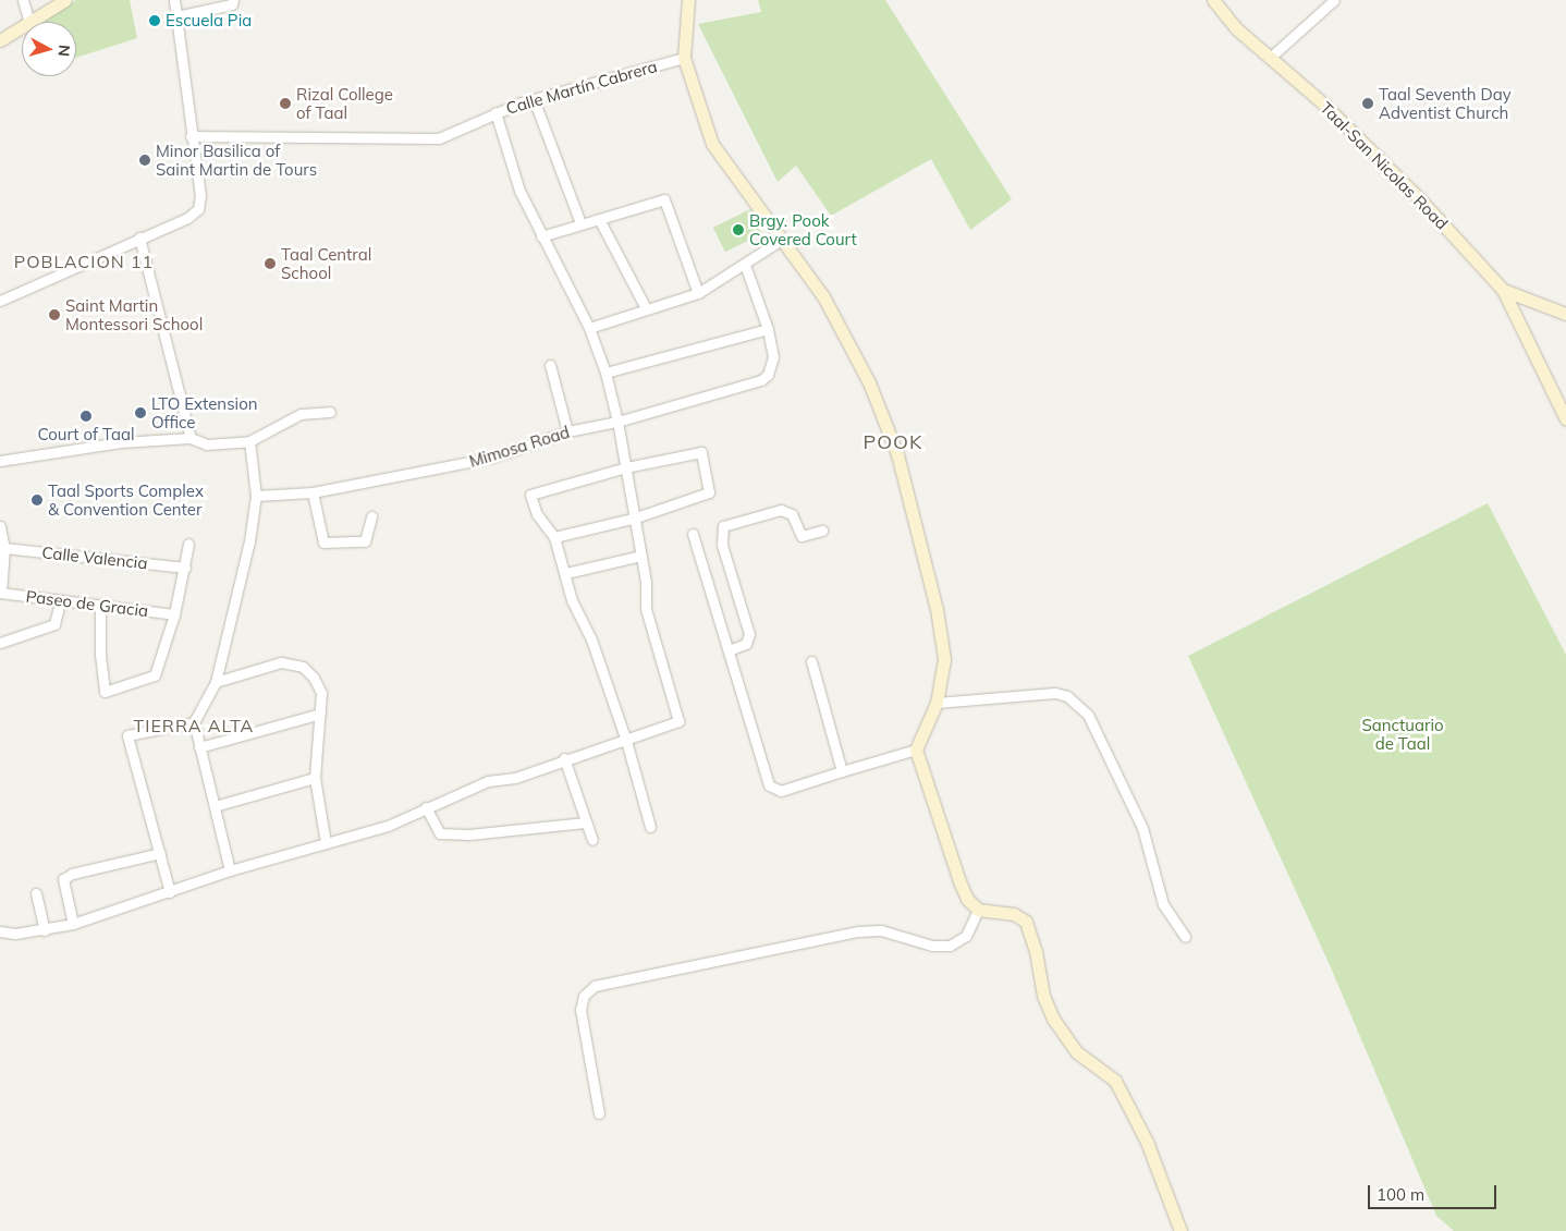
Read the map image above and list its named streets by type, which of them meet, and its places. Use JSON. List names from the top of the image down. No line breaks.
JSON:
{"streets":{"street":["Calle Martín Cabrera","Taal-San Nicolas Road","Mimosa Road","Calle Valencia","Paseo de Gracia"]},"districts":["POBLACION 11","POOK","TIERRA ALTA"],"parks":["Sanctuario de Taal"],"places":["Escuela Pia","Rizal College of Taal","Taal Seventh Day Adventist Church","Minor Basilica of Saint Martin de Tours","Brgy. Pook Covered Court","Taal Central School","Saint Martin Montessori School","LTO Extension Office","Court of Taal","Taal Sports Complex & Convention Center"],"scale_bar":"100 m","north":"right"}
